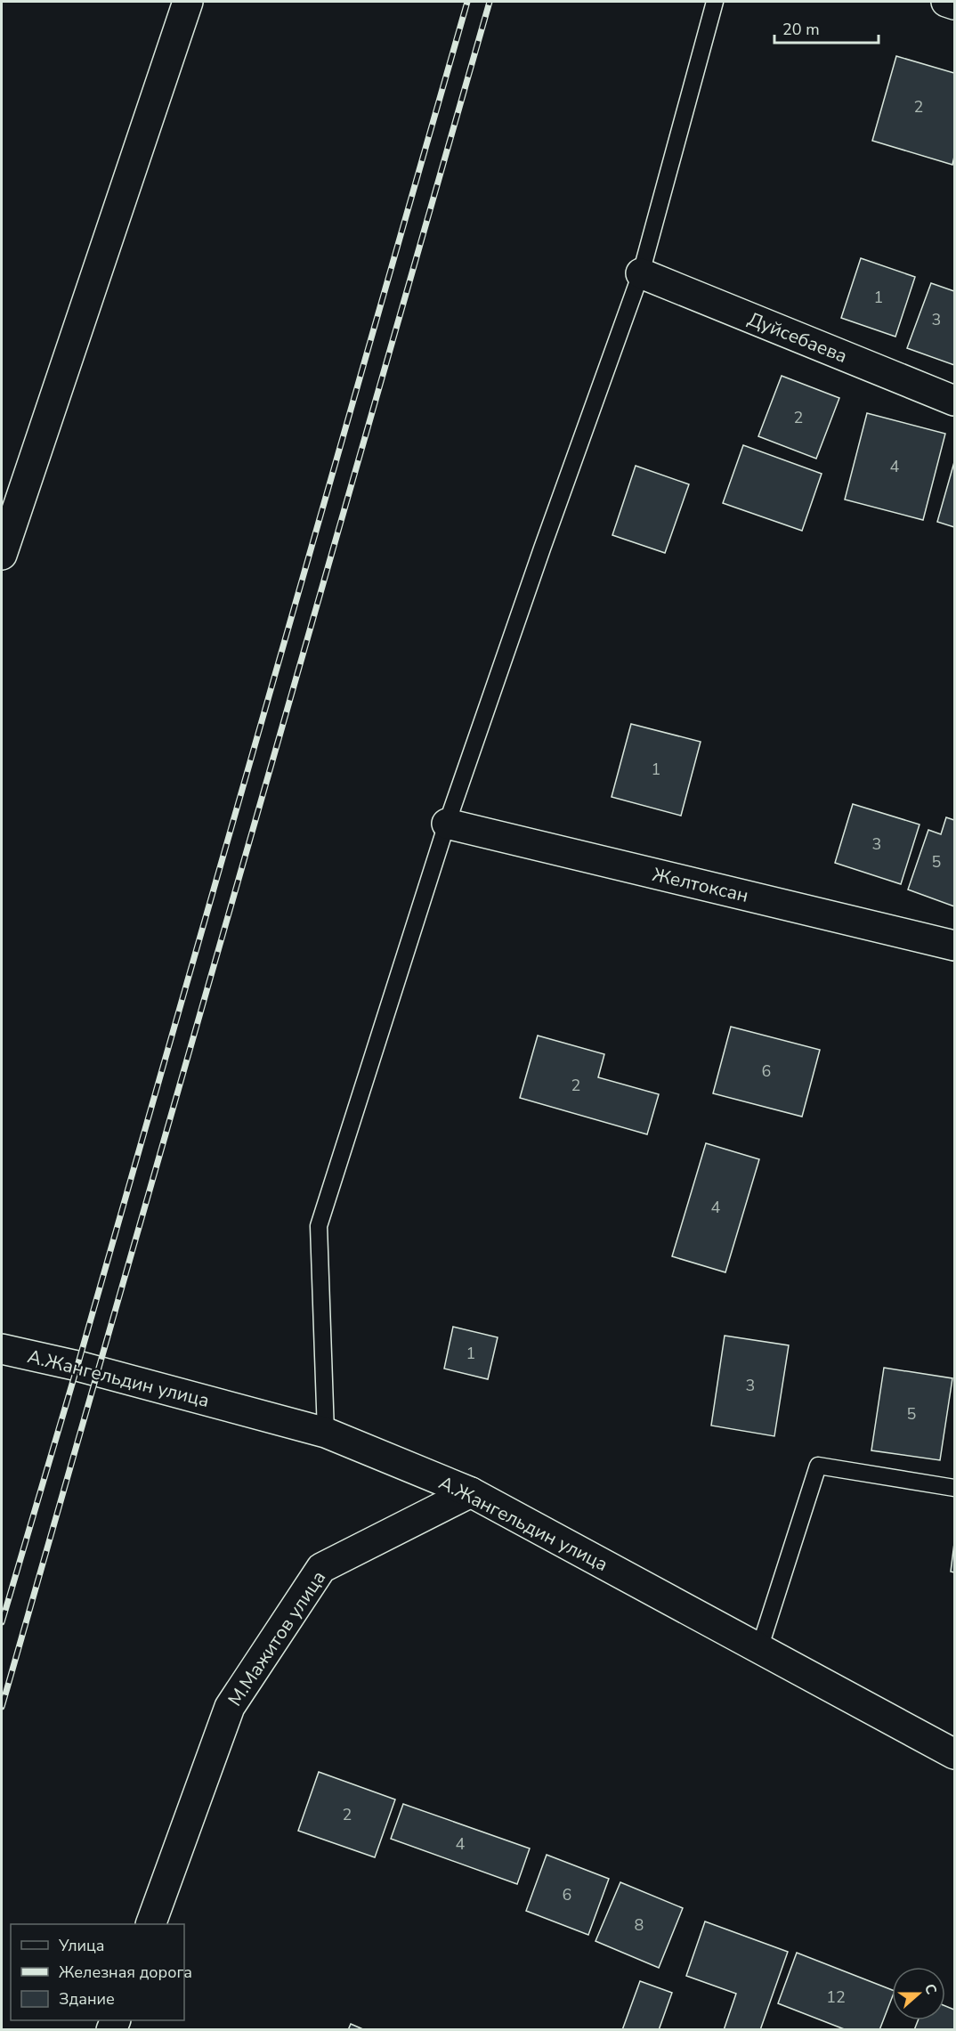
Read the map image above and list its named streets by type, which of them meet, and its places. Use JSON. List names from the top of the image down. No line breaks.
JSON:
{"streets":{"street":["Дуйсебаева","Желтоксан","А.Жангельдин улица","М.Мажитов улица"]},"crossings":[["А.Жангельдин улица","М.Мажитов улица"]],"house_numbers":["2","1","3","2","4","1","3","5","6","2","4","1","3","5","2","4","6","8","12"],"legend":["Улица","Железная дорога","Здание"],"scale_bar":"20 m","north":"right"}
